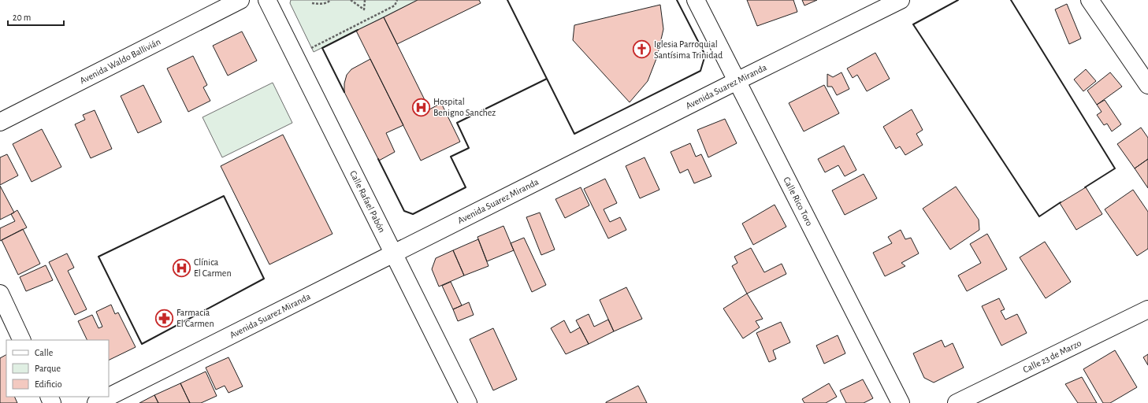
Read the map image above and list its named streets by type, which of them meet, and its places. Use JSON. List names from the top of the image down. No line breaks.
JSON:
{"streets":{"main road":["Avenida Waldo Ballivián","Avenida Suarez Miranda","Calle Rafael Pabón","Calle Rico Toro","Calle 23 de Marzo"]},"crossings":[["Avenida Suarez Miranda","Calle Rafael Pabón"],["Avenida Suarez Miranda","Calle Rico Toro"]],"places":{"church":["Iglesia Parroquial Santísima Trinidad"],"hospital":["Hospital Benigno Sanchez","Clínica El Carmen"],"pharmacy":["Farmacia El Carmen"]},"legend":["Calle","Parque","Edificio"],"scale_bar":"20 m"}
